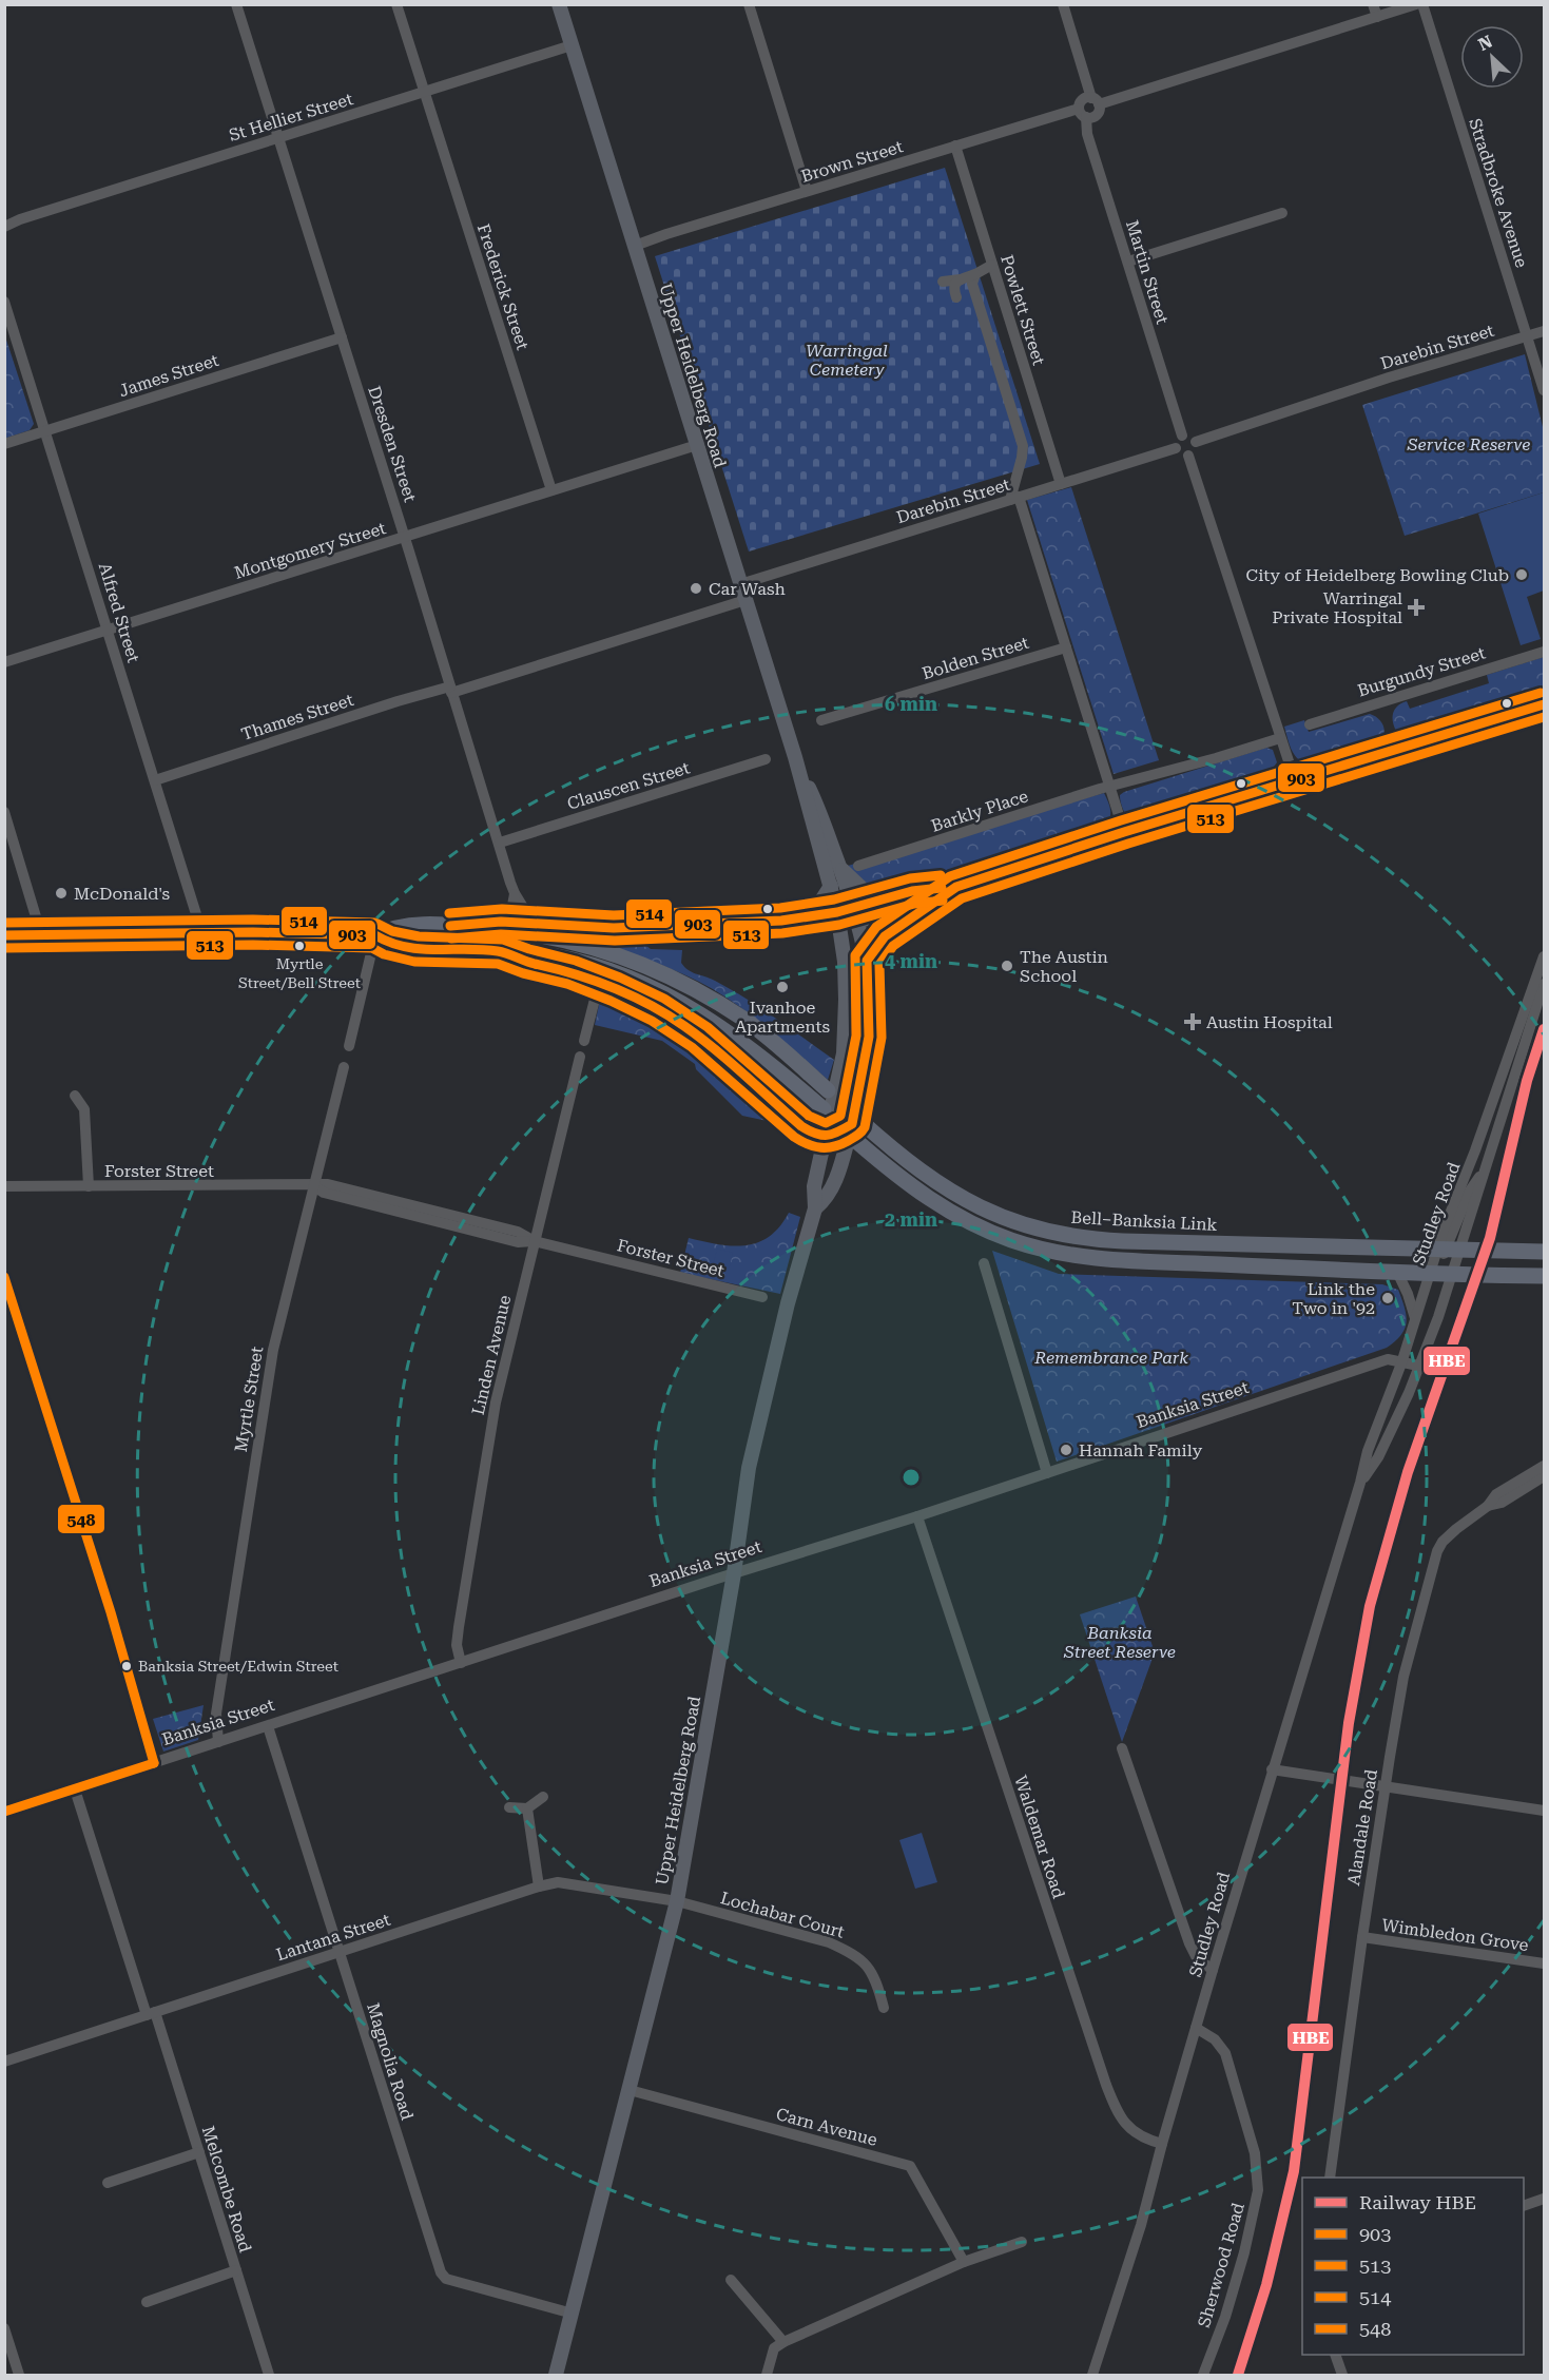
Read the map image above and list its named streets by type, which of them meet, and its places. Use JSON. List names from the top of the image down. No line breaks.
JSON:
{"streets":{"highway":["Bell–Banksia Link"],"main road":["Upper Heidelberg Road"],"street":["St Hellier Street","Brown Street","Stradbroke Avenue","Martin Street","Frederick Street","Powlett Street","Darebin Street","James Street","Dresden Street","Montgomery Street","Alfred Street","Bolden Street","Burgundy Street","Thames Street","Clauscen Street","Barkly Place","Forster Street","Studley Road","Linden Avenue","Myrtle Street","Banksia Street","Alandale Road","Waldemar Road","Lochabar Court","Wimbledon Grove","Lantana Street","Magnolia Road","Carn Avenue","Melcombe Road","Sherwood Road"]},"crossings":[["St Hellier Street","Frederick Street"],["St Hellier Street","Upper Heidelberg Road"],["St Hellier Street","Dresden Street"],["Brown Street","Martin Street"],["Brown Street","Powlett Street"],["Brown Street","Upper Heidelberg Road"],["Stradbroke Avenue","Darebin Street"],["Martin Street","Darebin Street"],["Frederick Street","Montgomery Street"],["Powlett Street","Darebin Street"],["Darebin Street","Upper Heidelberg Road"],["James Street","Dresden Street"],["James Street","Alfred Street"],["Upper Heidelberg Road","Montgomery Street"],["Upper Heidelberg Road","Thames Street"],["Upper Heidelberg Road","Bell–Banksia Link"],["Upper Heidelberg Road","Banksia Street"],["Upper Heidelberg Road","Lochabar Court"],["Upper Heidelberg Road","Lantana Street"],["Upper Heidelberg Road","Magnolia Road"],["Upper Heidelberg Road","Carn Avenue"],["Dresden Street","Montgomery Street"],["Dresden Street","Thames Street"],["Dresden Street","Clauscen Street"],["Montgomery Street","Alfred Street"],["Alfred Street","Thames Street"],["Forster Street","Linden Avenue"],["Forster Street","Myrtle Street"],["Studley Road","Bell–Banksia Link"],["Studley Road","Banksia Street"],["Studley Road","Waldemar Road"],["Studley Road","Sherwood Road"],["Linden Avenue","Banksia Street"],["Myrtle Street","Banksia Street"],["Banksia Street","Waldemar Road"],["Banksia Street","Magnolia Road"],["Banksia Street","Melcombe Road"],["Alandale Road","Wimbledon Grove"],["Lochabar Court","Lantana Street"],["Lantana Street","Magnolia Road"],["Lantana Street","Melcombe Road"]],"parks":["Warringal Cemetery","Service Reserve","Remembrance Park","Banksia Street Reserve"],"places":{"other":["City of Heidelberg Bowling Club","Car Wash","McDonald's","Myrtle Street/Bell Street","The Austin School","Ivanhoe Apartments","Link the Two in '92","Hannah Family","Banksia Street/Edwin Street"],"health":["Warringal Private Hospital","Austin Hospital"]},"lines":["transit line 514","transit line 903","transit line 513","rail line HBE","transit line 548"],"legend":["Railway HBE","903","513","514","548"],"north":"top left","rings":["6 min","4 min","2 min"]}
